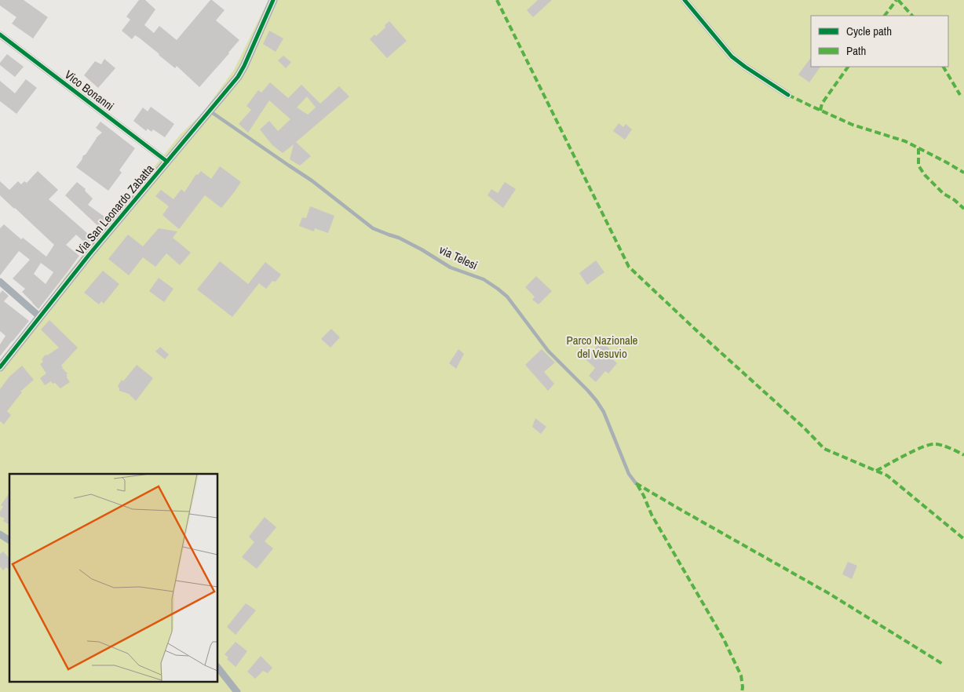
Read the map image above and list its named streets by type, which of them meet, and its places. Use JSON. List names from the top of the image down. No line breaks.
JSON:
{"streets":{"street":["Vico Bonanni","Via San Leonardo Zabatta"],"lane":["via Telesi"]},"crossings":[["Vico Bonanni","Via San Leonardo Zabatta"],["Via San Leonardo Zabatta","via Telesi"]],"parks":["Parco Nazionale del Vesuvio"],"legend":["Cycle path","Path"]}
